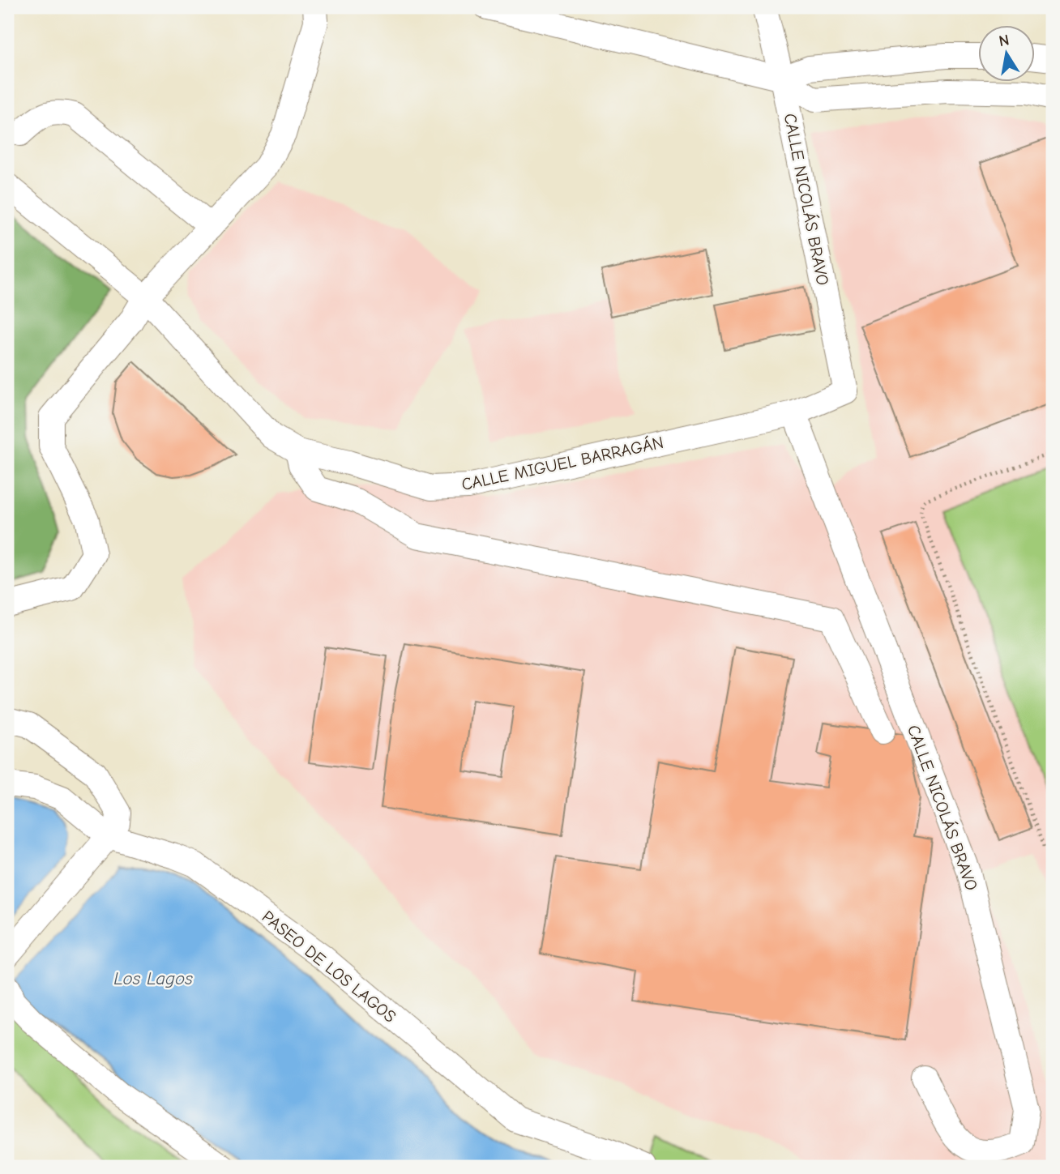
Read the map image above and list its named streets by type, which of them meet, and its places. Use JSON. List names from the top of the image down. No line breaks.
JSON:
{"streets":{"street":["CALLE NICOLÁS BRAVO","CALLE MIGUEL BARRAGÁN","PASEO DE LOS LAGOS"]},"crossings":[["CALLE NICOLÁS BRAVO","CALLE MIGUEL BARRAGÁN"]],"water":["Los Lagos"],"north":"top"}
